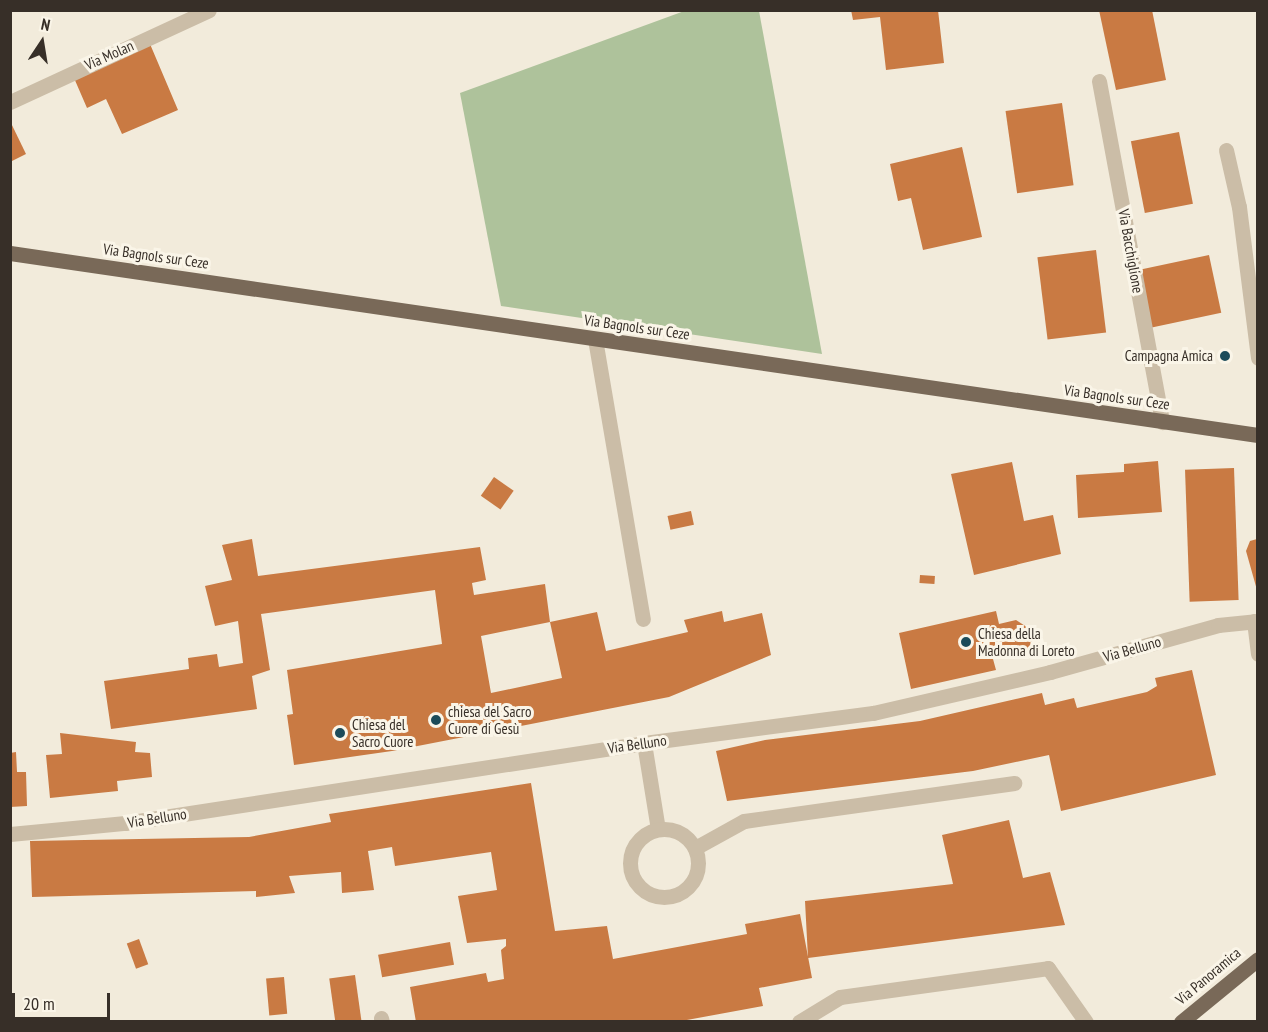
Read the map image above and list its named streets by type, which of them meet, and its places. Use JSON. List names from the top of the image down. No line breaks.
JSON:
{"streets":{"main road":["Via Bagnols sur Ceze","Via Panoramica"],"street":["Via Molan","Via Bacchiglione","Via Belluno"]},"crossings":[["Via Bacchiglione","Via Bagnols sur Ceze"]],"places":["Campagna Amica","Chiesa della Madonna di Loreto","chiesa del Sacro Cuore di Gesù","Chiesa del Sacro Cuore"],"scale_bar":"20 m","north":"top"}
